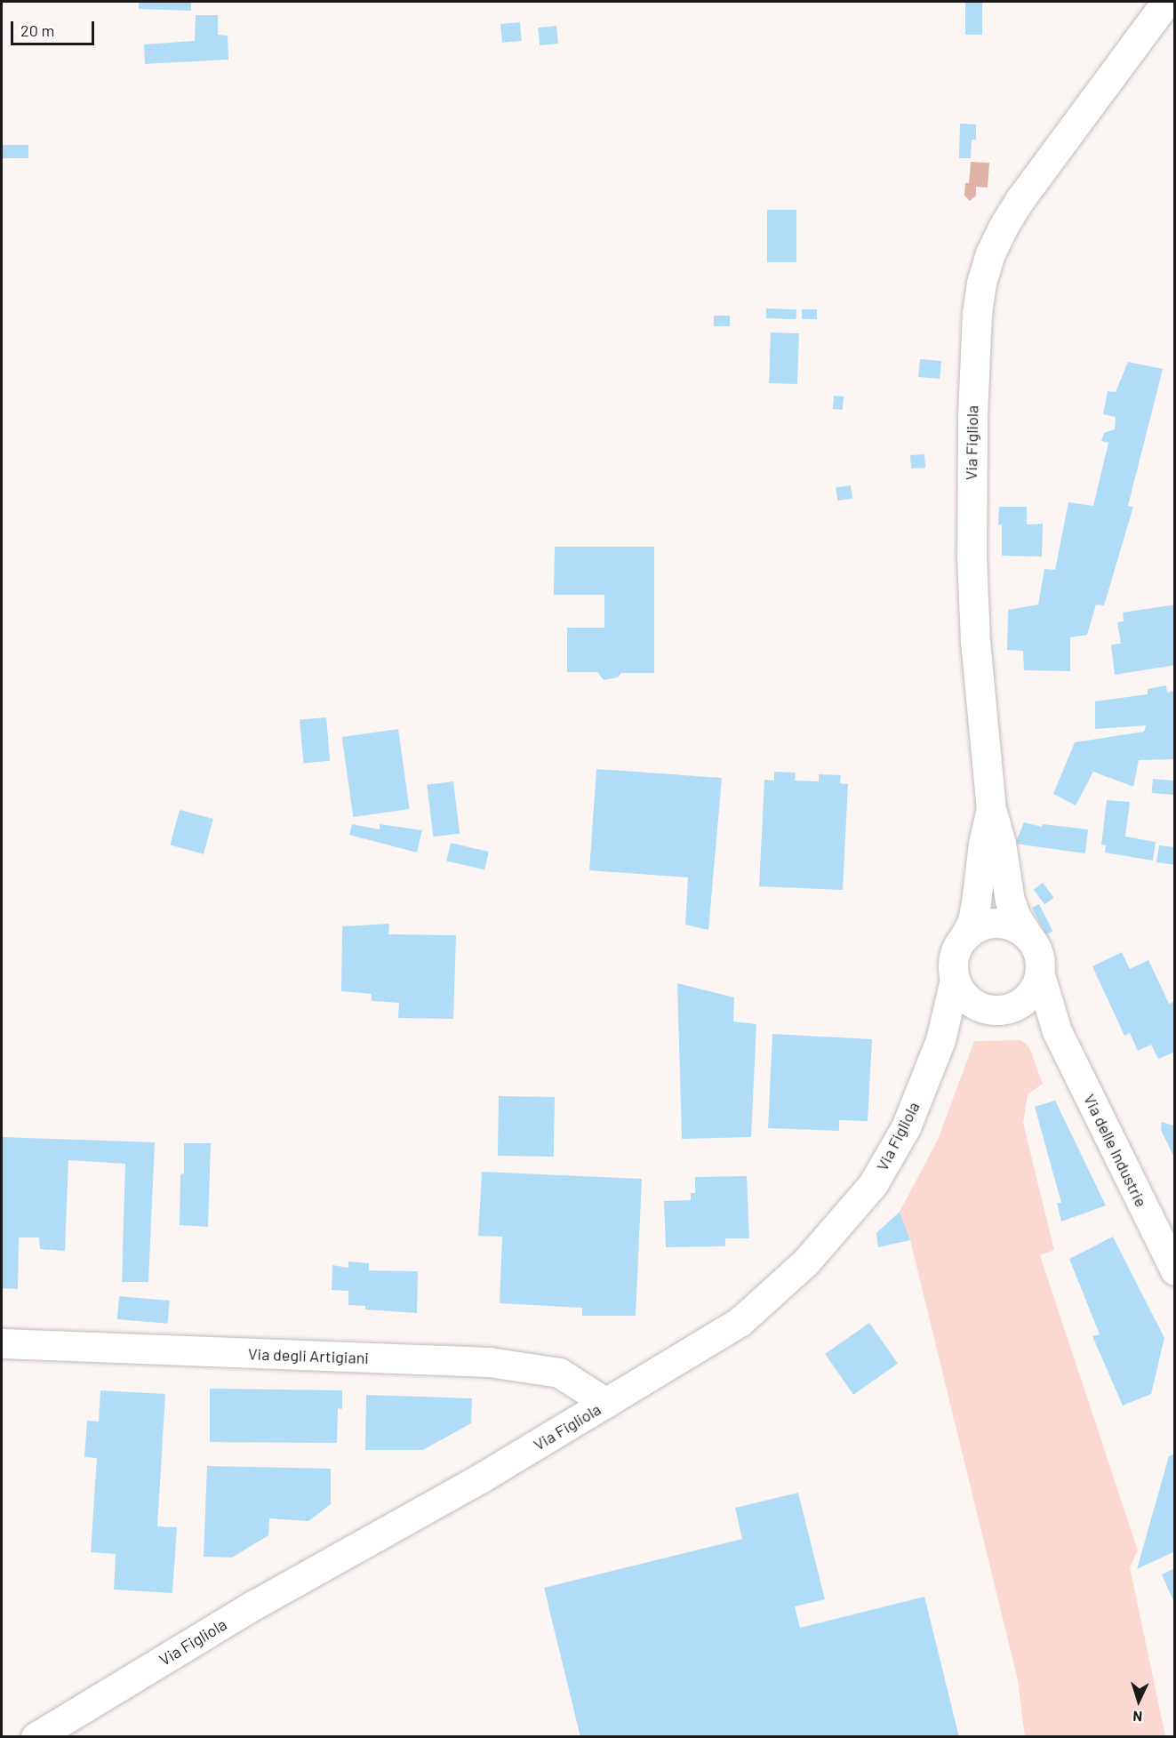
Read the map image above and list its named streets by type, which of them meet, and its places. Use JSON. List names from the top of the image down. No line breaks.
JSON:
{"streets":{"street":["Via Figliola","Via delle Industrie","Via degli Artigiani"]},"crossings":[["Via Figliola","Via delle Industrie"],["Via Figliola","Via degli Artigiani"]],"scale_bar":"20 m","north":"bottom"}
